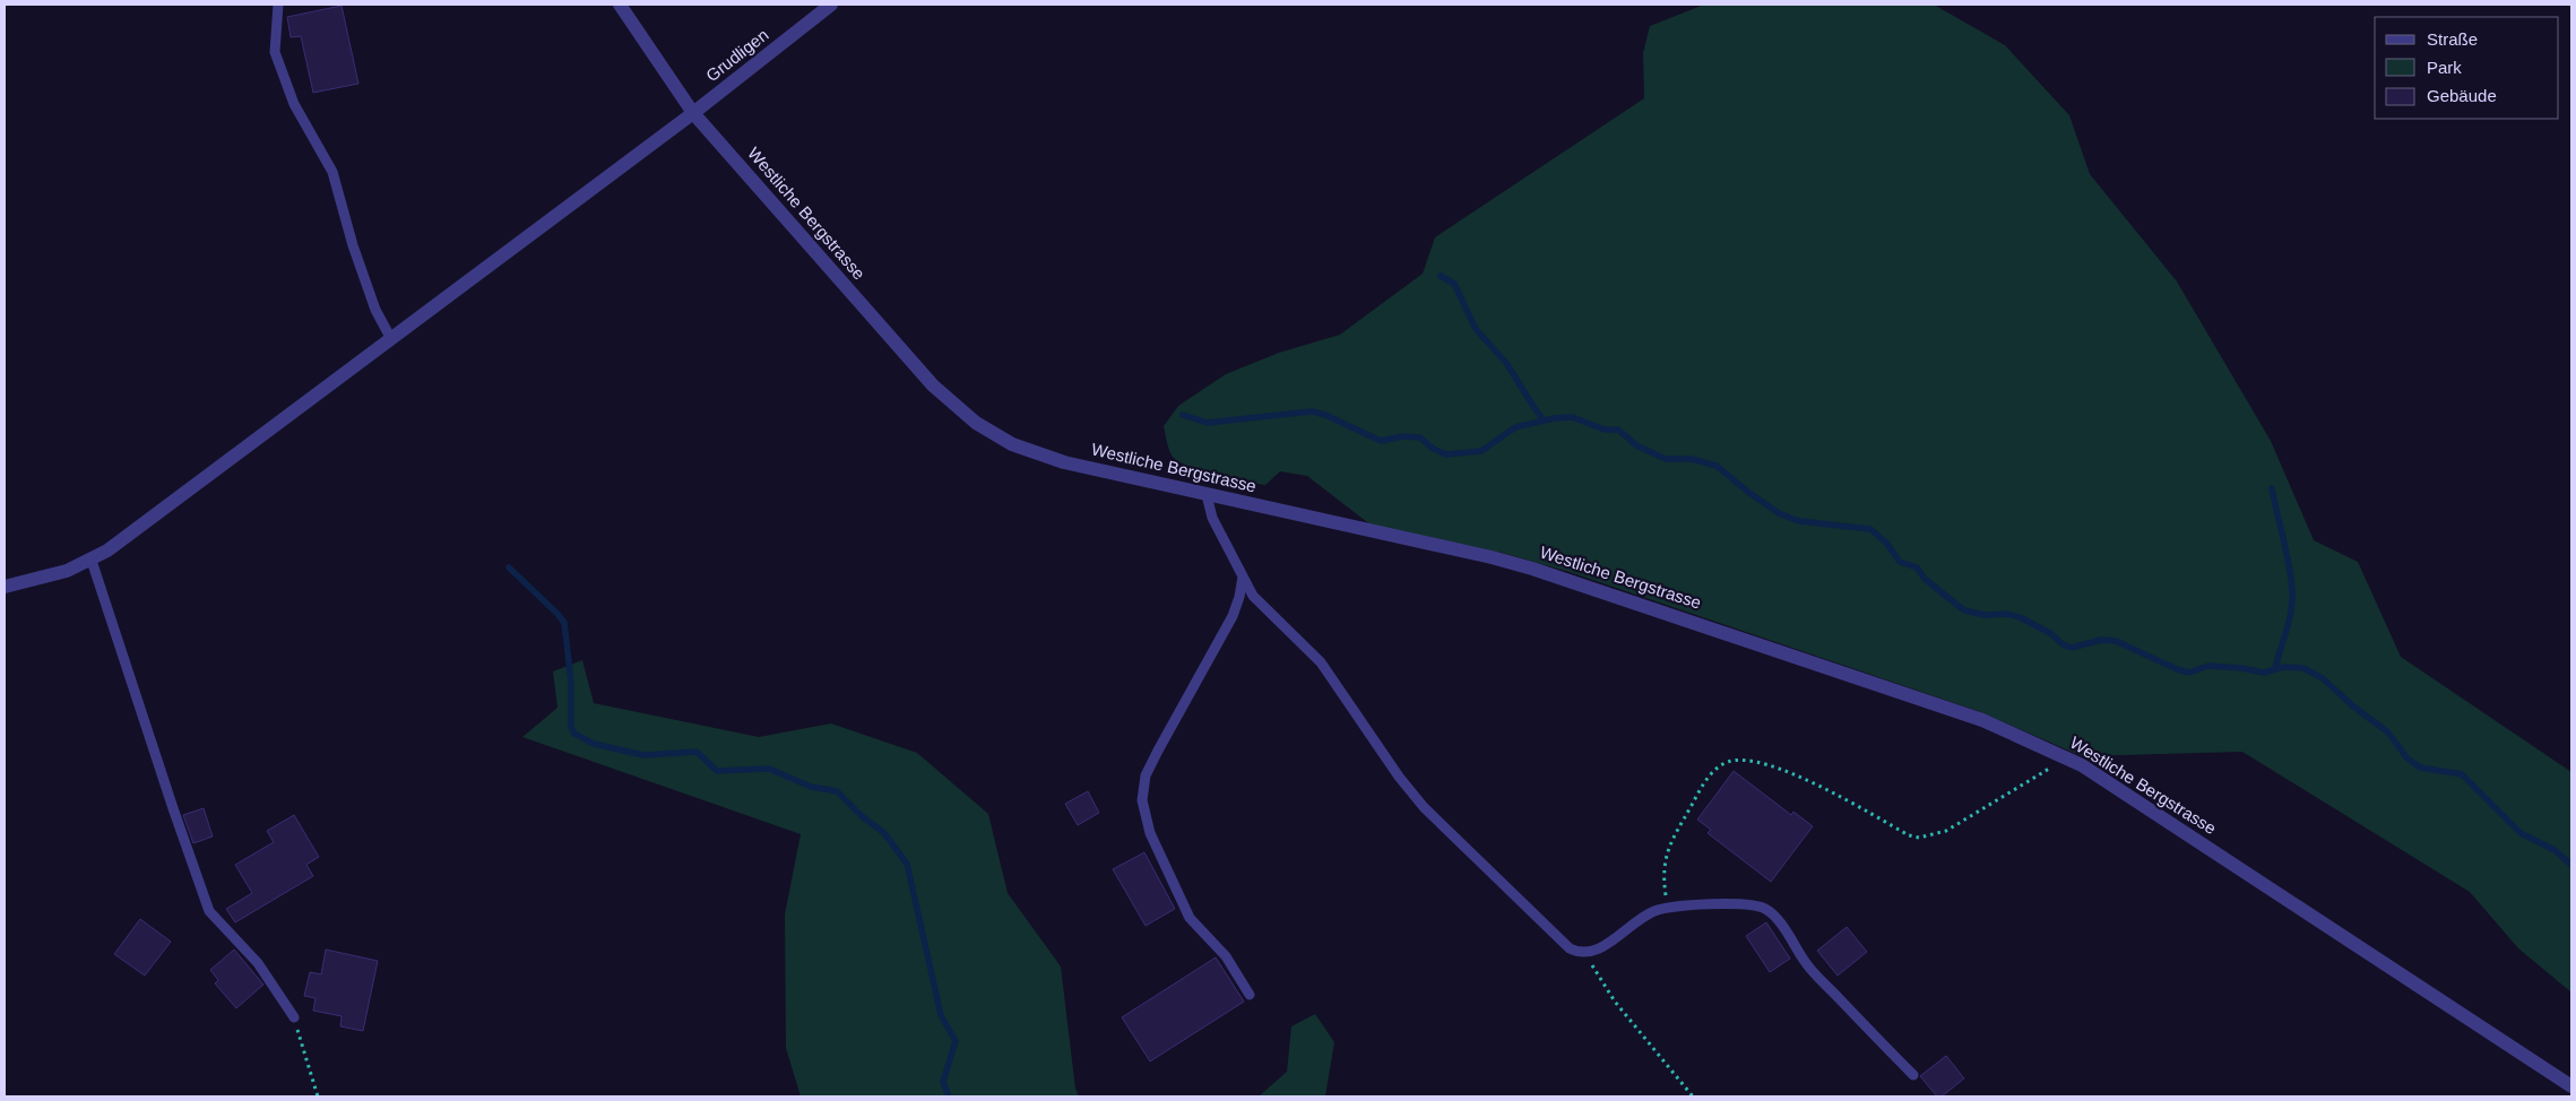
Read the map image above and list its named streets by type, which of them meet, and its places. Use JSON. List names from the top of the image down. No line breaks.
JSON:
{"streets":{"street":["Grudligen","Westliche Bergstrasse"]},"crossings":[["Grudligen","Westliche Bergstrasse"]],"legend":["Straße","Park","Gebäude"]}
